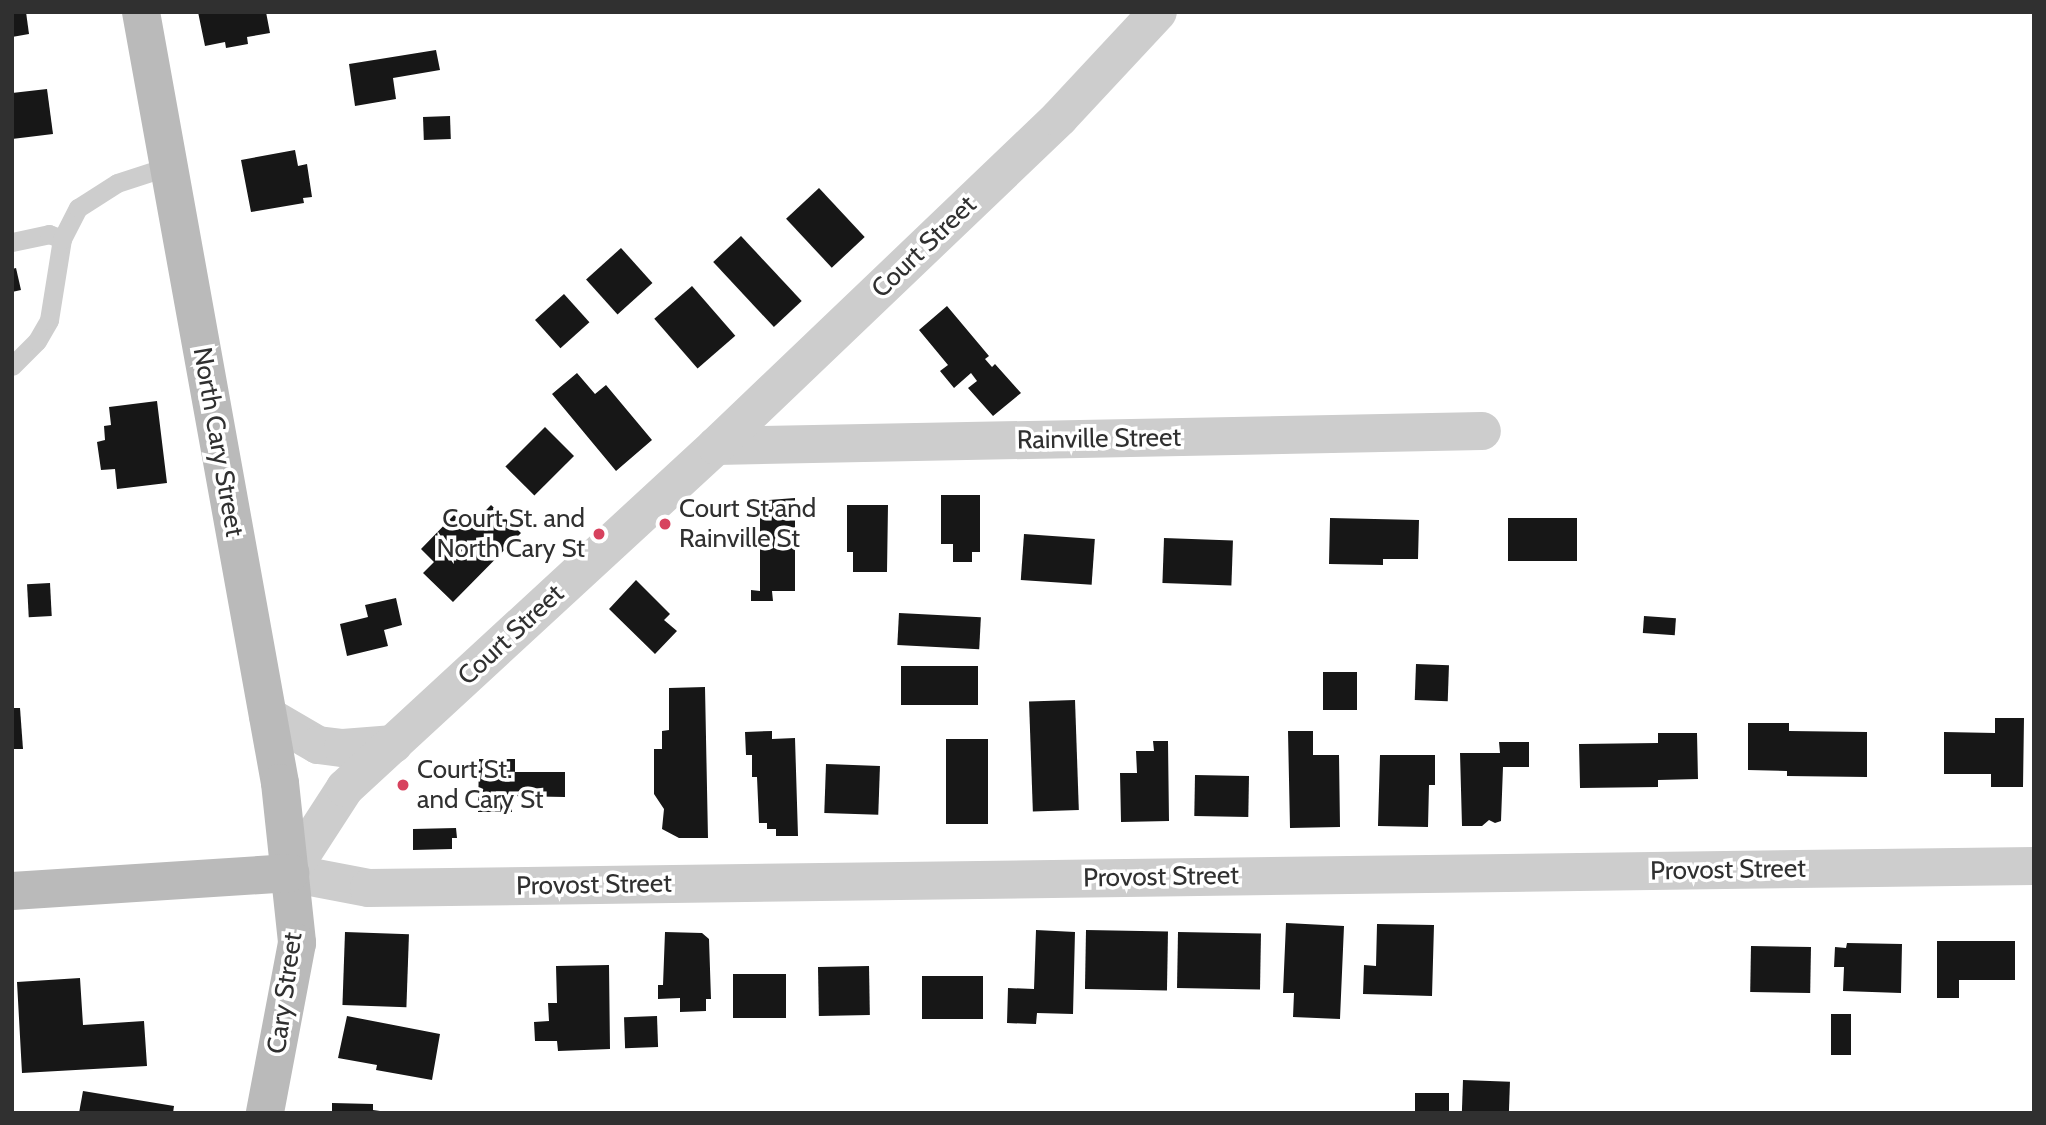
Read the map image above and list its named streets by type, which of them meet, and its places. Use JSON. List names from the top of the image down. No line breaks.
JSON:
{"streets":{"main road":["North Cary Street","Cary Street"],"street":["Court Street","Rainville Street","Provost Street"]},"crossings":[["Court Street","Rainville Street"],["Court Street","North Cary Street"],["Court Street","Provost Street"],["Court Street","Cary Street"],["North Cary Street","Provost Street"],["North Cary Street","Cary Street"],["Provost Street","Cary Street"]],"places":["Court St and Rainville St","Court St. and North Cary St","Court St. and Cary St"]}
